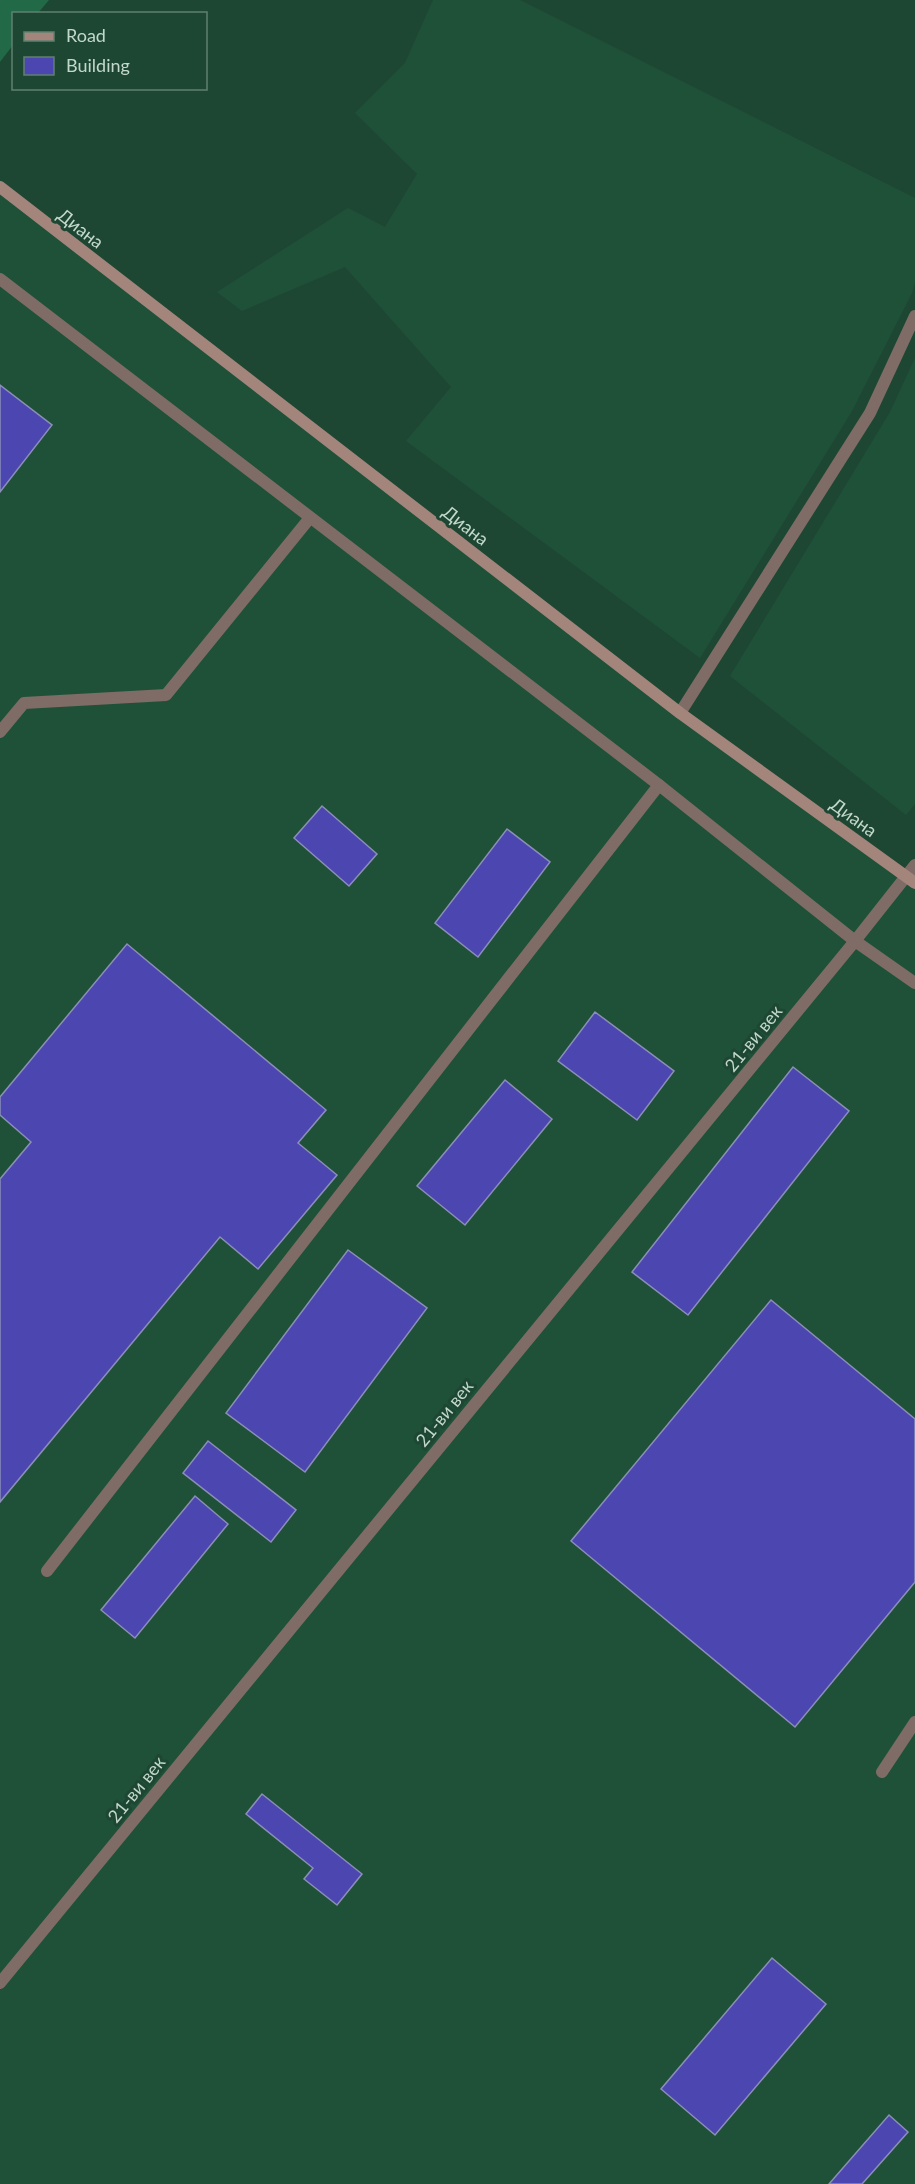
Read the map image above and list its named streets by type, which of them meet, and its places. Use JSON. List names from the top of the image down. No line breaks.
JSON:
{"streets":{"main road":["Диана"],"street":["21-ви век"]},"crossings":[["Диана","21-ви век"]],"legend":["Road","Building"]}
